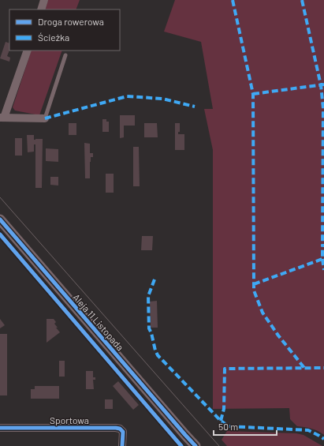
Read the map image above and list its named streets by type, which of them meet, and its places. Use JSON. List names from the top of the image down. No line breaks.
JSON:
{"streets":{"street":["Aleja 11 Listopada","Sportowa"]},"legend":["Droga rowerowa","Ścieżka"],"scale_bar":"50 m"}
